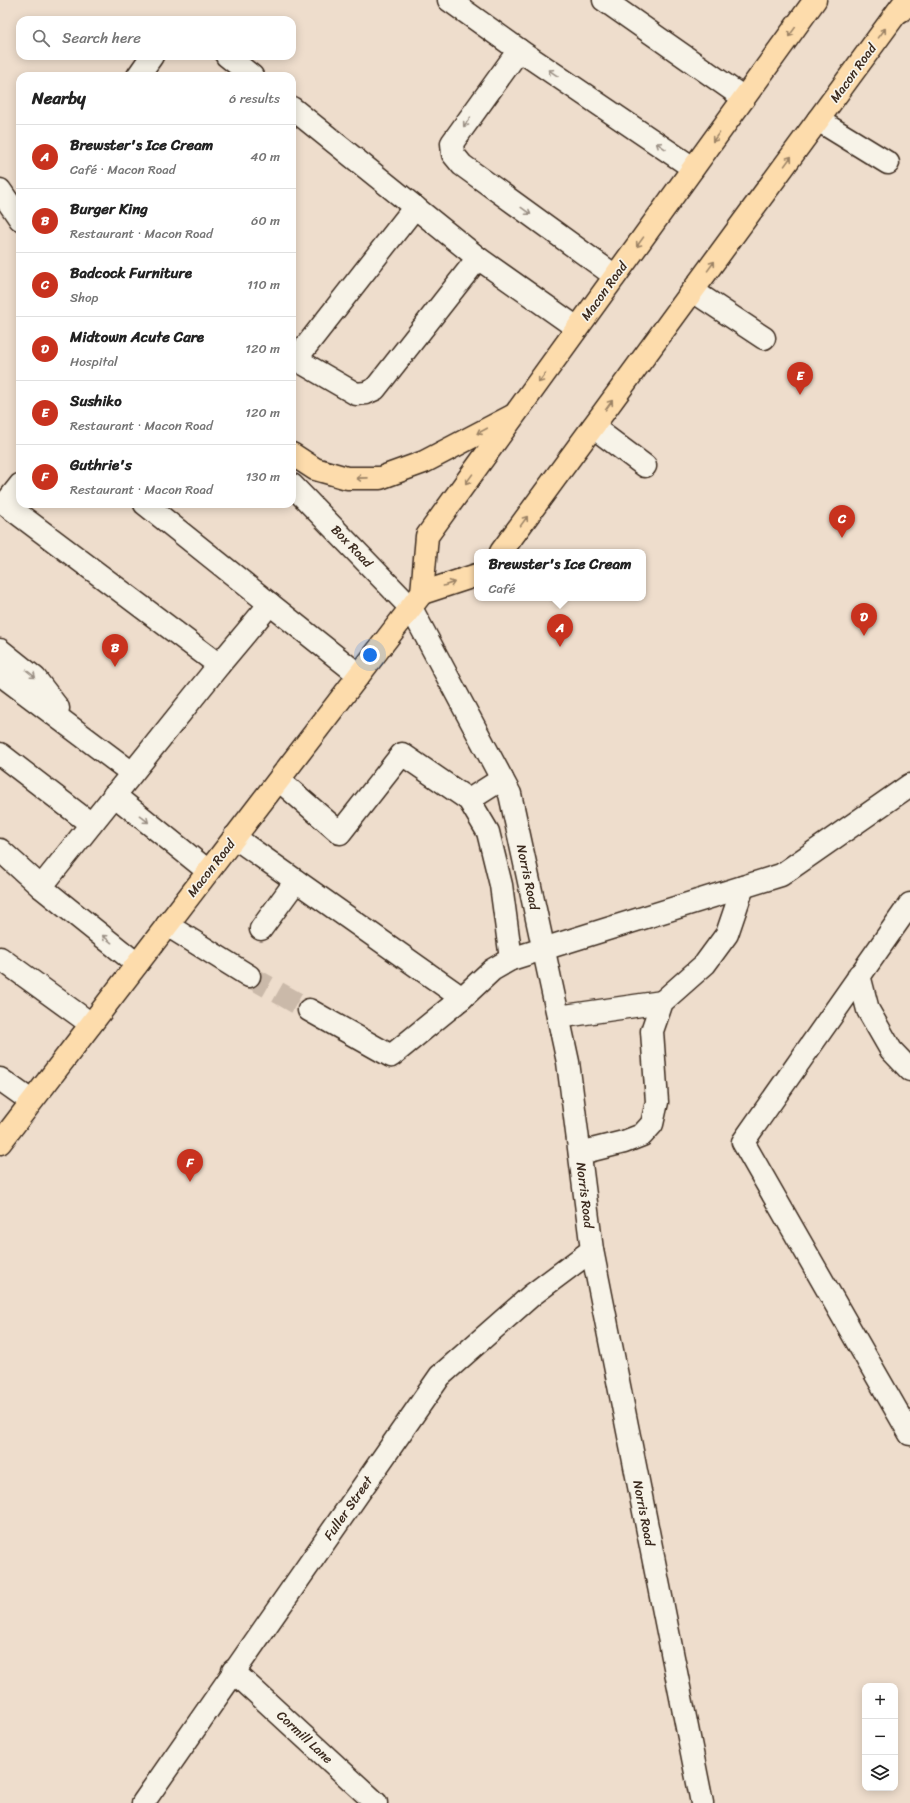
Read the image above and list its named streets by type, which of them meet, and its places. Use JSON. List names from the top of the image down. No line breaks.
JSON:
{"streets":{"main road":["Macon Road"],"street":["Box Road","Norris Road","Fuller Street","Cormill Lane"]},"crossings":[["Macon Road","Box Road"],["Macon Road","Norris Road"],["Box Road","Norris Road"],["Norris Road","Fuller Street"],["Fuller Street","Cormill Lane"]],"page":{"search":"Search here","heading":["Nearby","6 results"],"list":[{"mark":"A","name":"Brewster's Ice Cream","note":"Café · Macon Road","value":"40 m"},{"mark":"B","name":"Burger King","note":"Restaurant · Macon Road","value":"60 m"},{"mark":"C","name":"Badcock Furniture","note":"Shop","value":"110 m"},{"mark":"D","name":"Midtown Acute Care","note":"Hospital","value":"120 m"},{"mark":"E","name":"Sushiko","note":"Restaurant · Macon Road","value":"120 m"},{"mark":"F","name":"Guthrie's","note":"Restaurant · Macon Road","value":"130 m"}],"pins":["E","C","D","A","B","F"],"popup":["Brewster's Ice Cream","Café"],"map_buttons":["+","−"]}}
